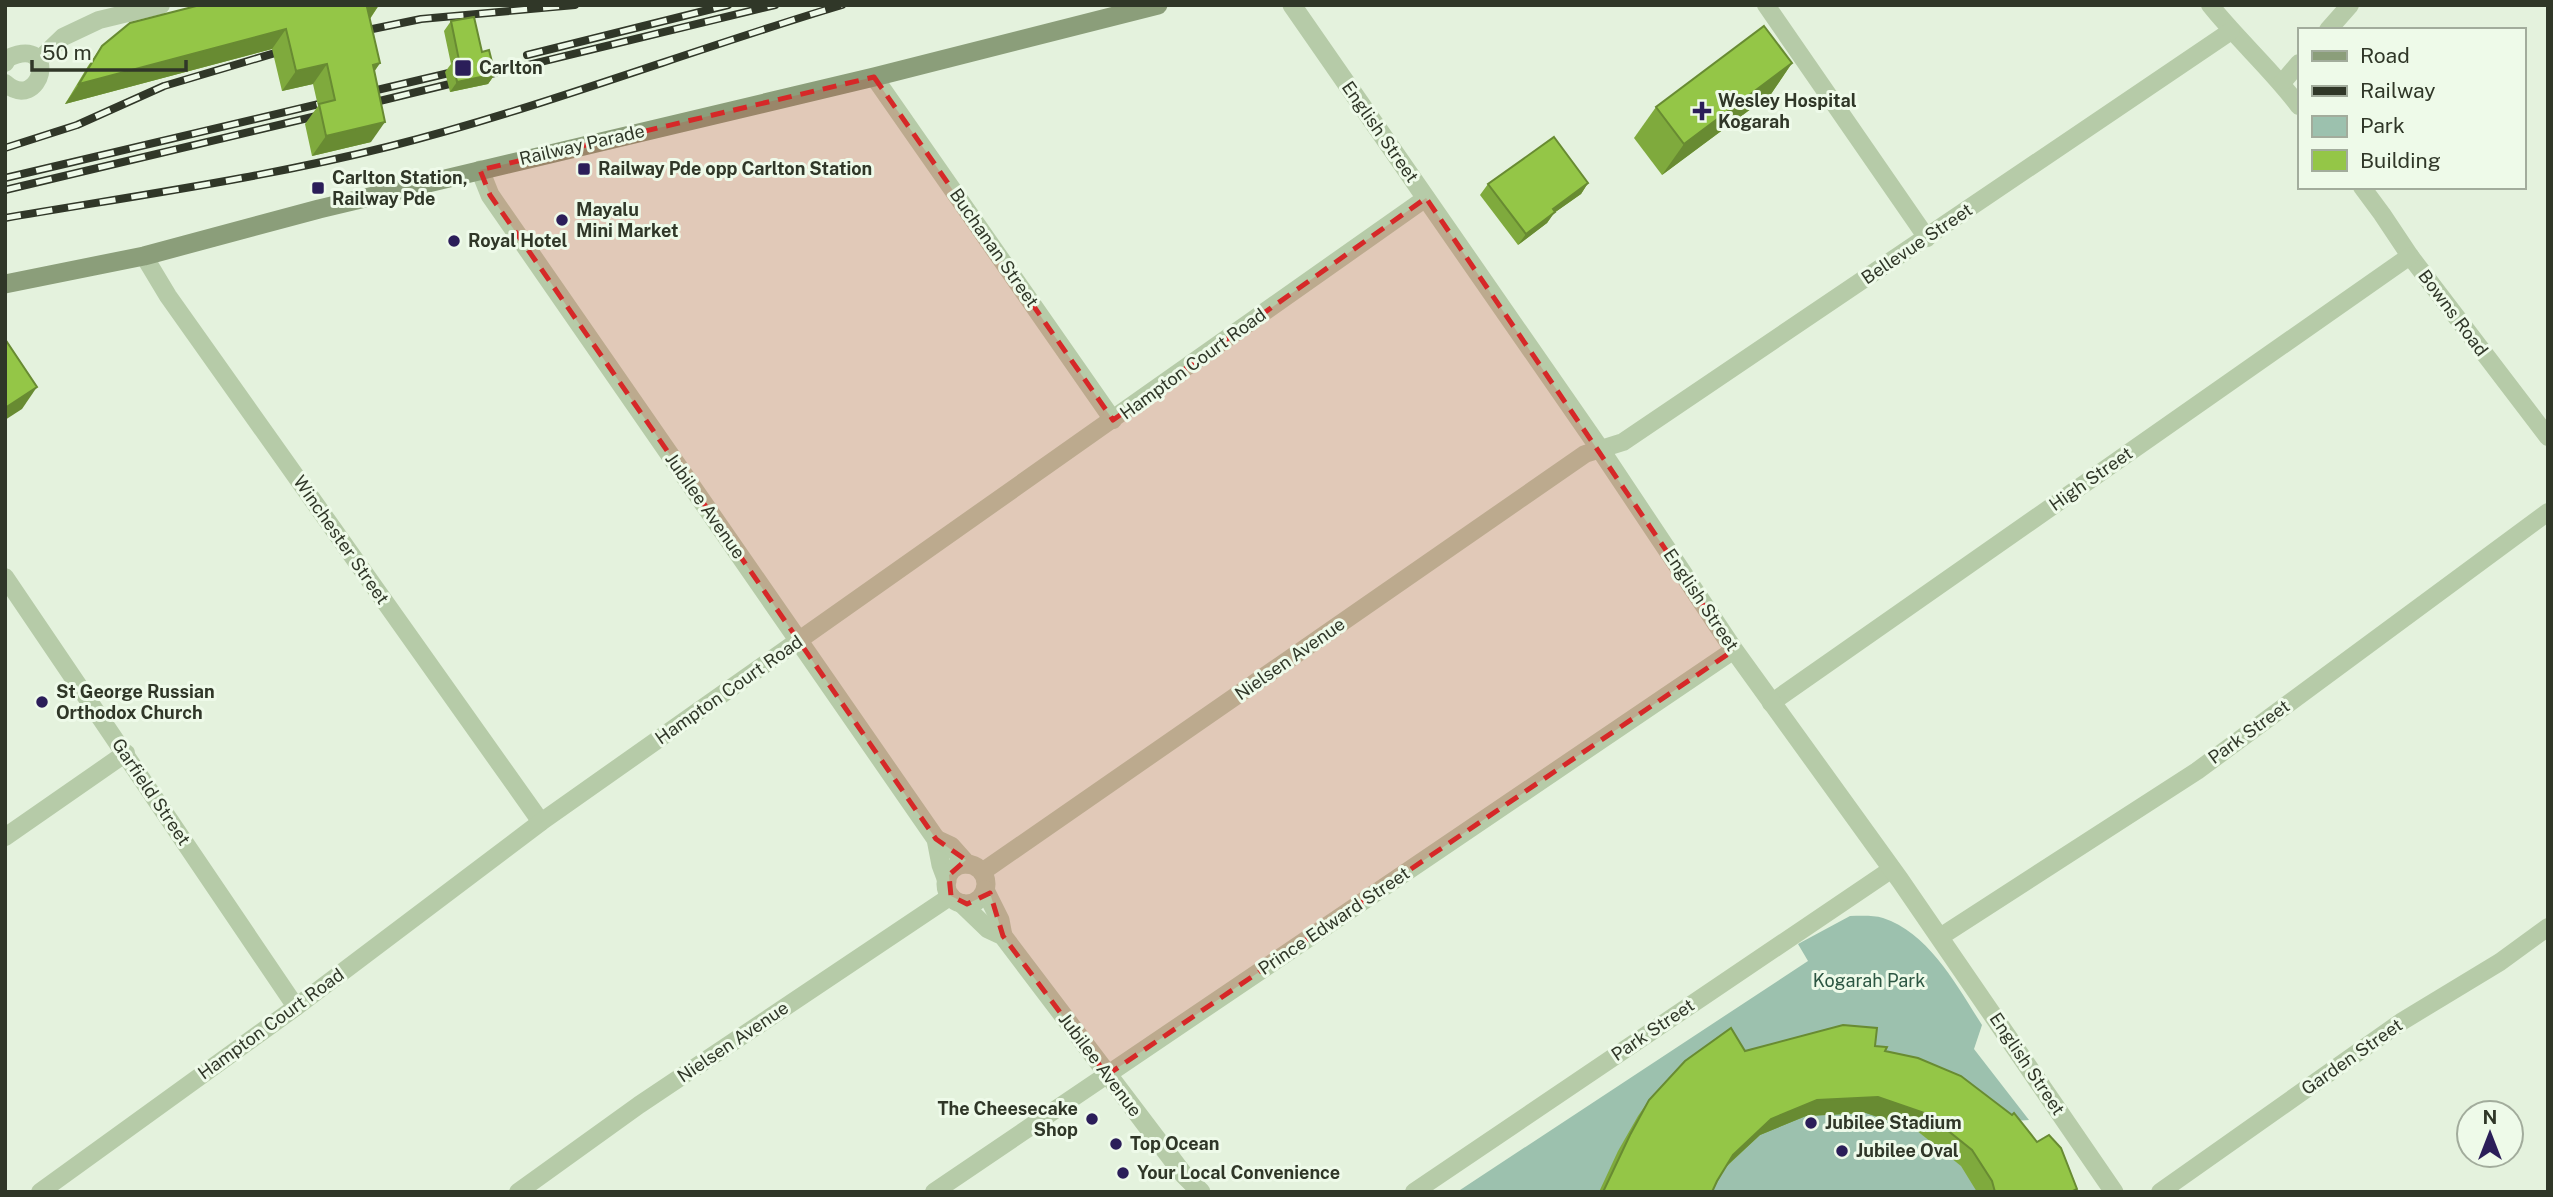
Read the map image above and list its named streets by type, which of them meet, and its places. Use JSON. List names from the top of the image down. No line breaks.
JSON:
{"streets":{"main road":["Railway Parade"],"street":["English Street","Bellevue Street","Buchanan Street","Bowns Road","Hampton Court Road","High Street","Jubilee Avenue","Winchester Street","Nielsen Avenue","Park Street","Garfield Street","Prince Edward Street","Garden Street"]},"crossings":[["English Street","Bellevue Street"],["English Street","Hampton Court Road"],["English Street","High Street"],["English Street","Nielsen Avenue"],["English Street","Park Street"],["English Street","Prince Edward Street"],["Railway Parade","Buchanan Street"],["Railway Parade","Jubilee Avenue"],["Railway Parade","Winchester Street"],["Bellevue Street","Nielsen Avenue"],["Buchanan Street","Hampton Court Road"],["Bowns Road","High Street"],["Hampton Court Road","Jubilee Avenue"],["Hampton Court Road","Winchester Street"],["Hampton Court Road","Garfield Street"],["Jubilee Avenue","Nielsen Avenue"],["Jubilee Avenue","Prince Edward Street"]],"parks":["Kogarah Park"],"places":{"transit":["Carlton","Railway Pde opp Carlton Station","Carlton Station, Railway Pde"],"health":["Wesley Hospital Kogarah"],"other":["Mayalu Mini Market","Royal Hotel","St George Russian Orthodox Church","The Cheesecake Shop","Jubilee Stadium","Top Ocean","Jubilee Oval","Your Local Convenience"]},"legend":["Road","Railway","Park","Building"],"scale_bar":"50 m","north":"top"}
